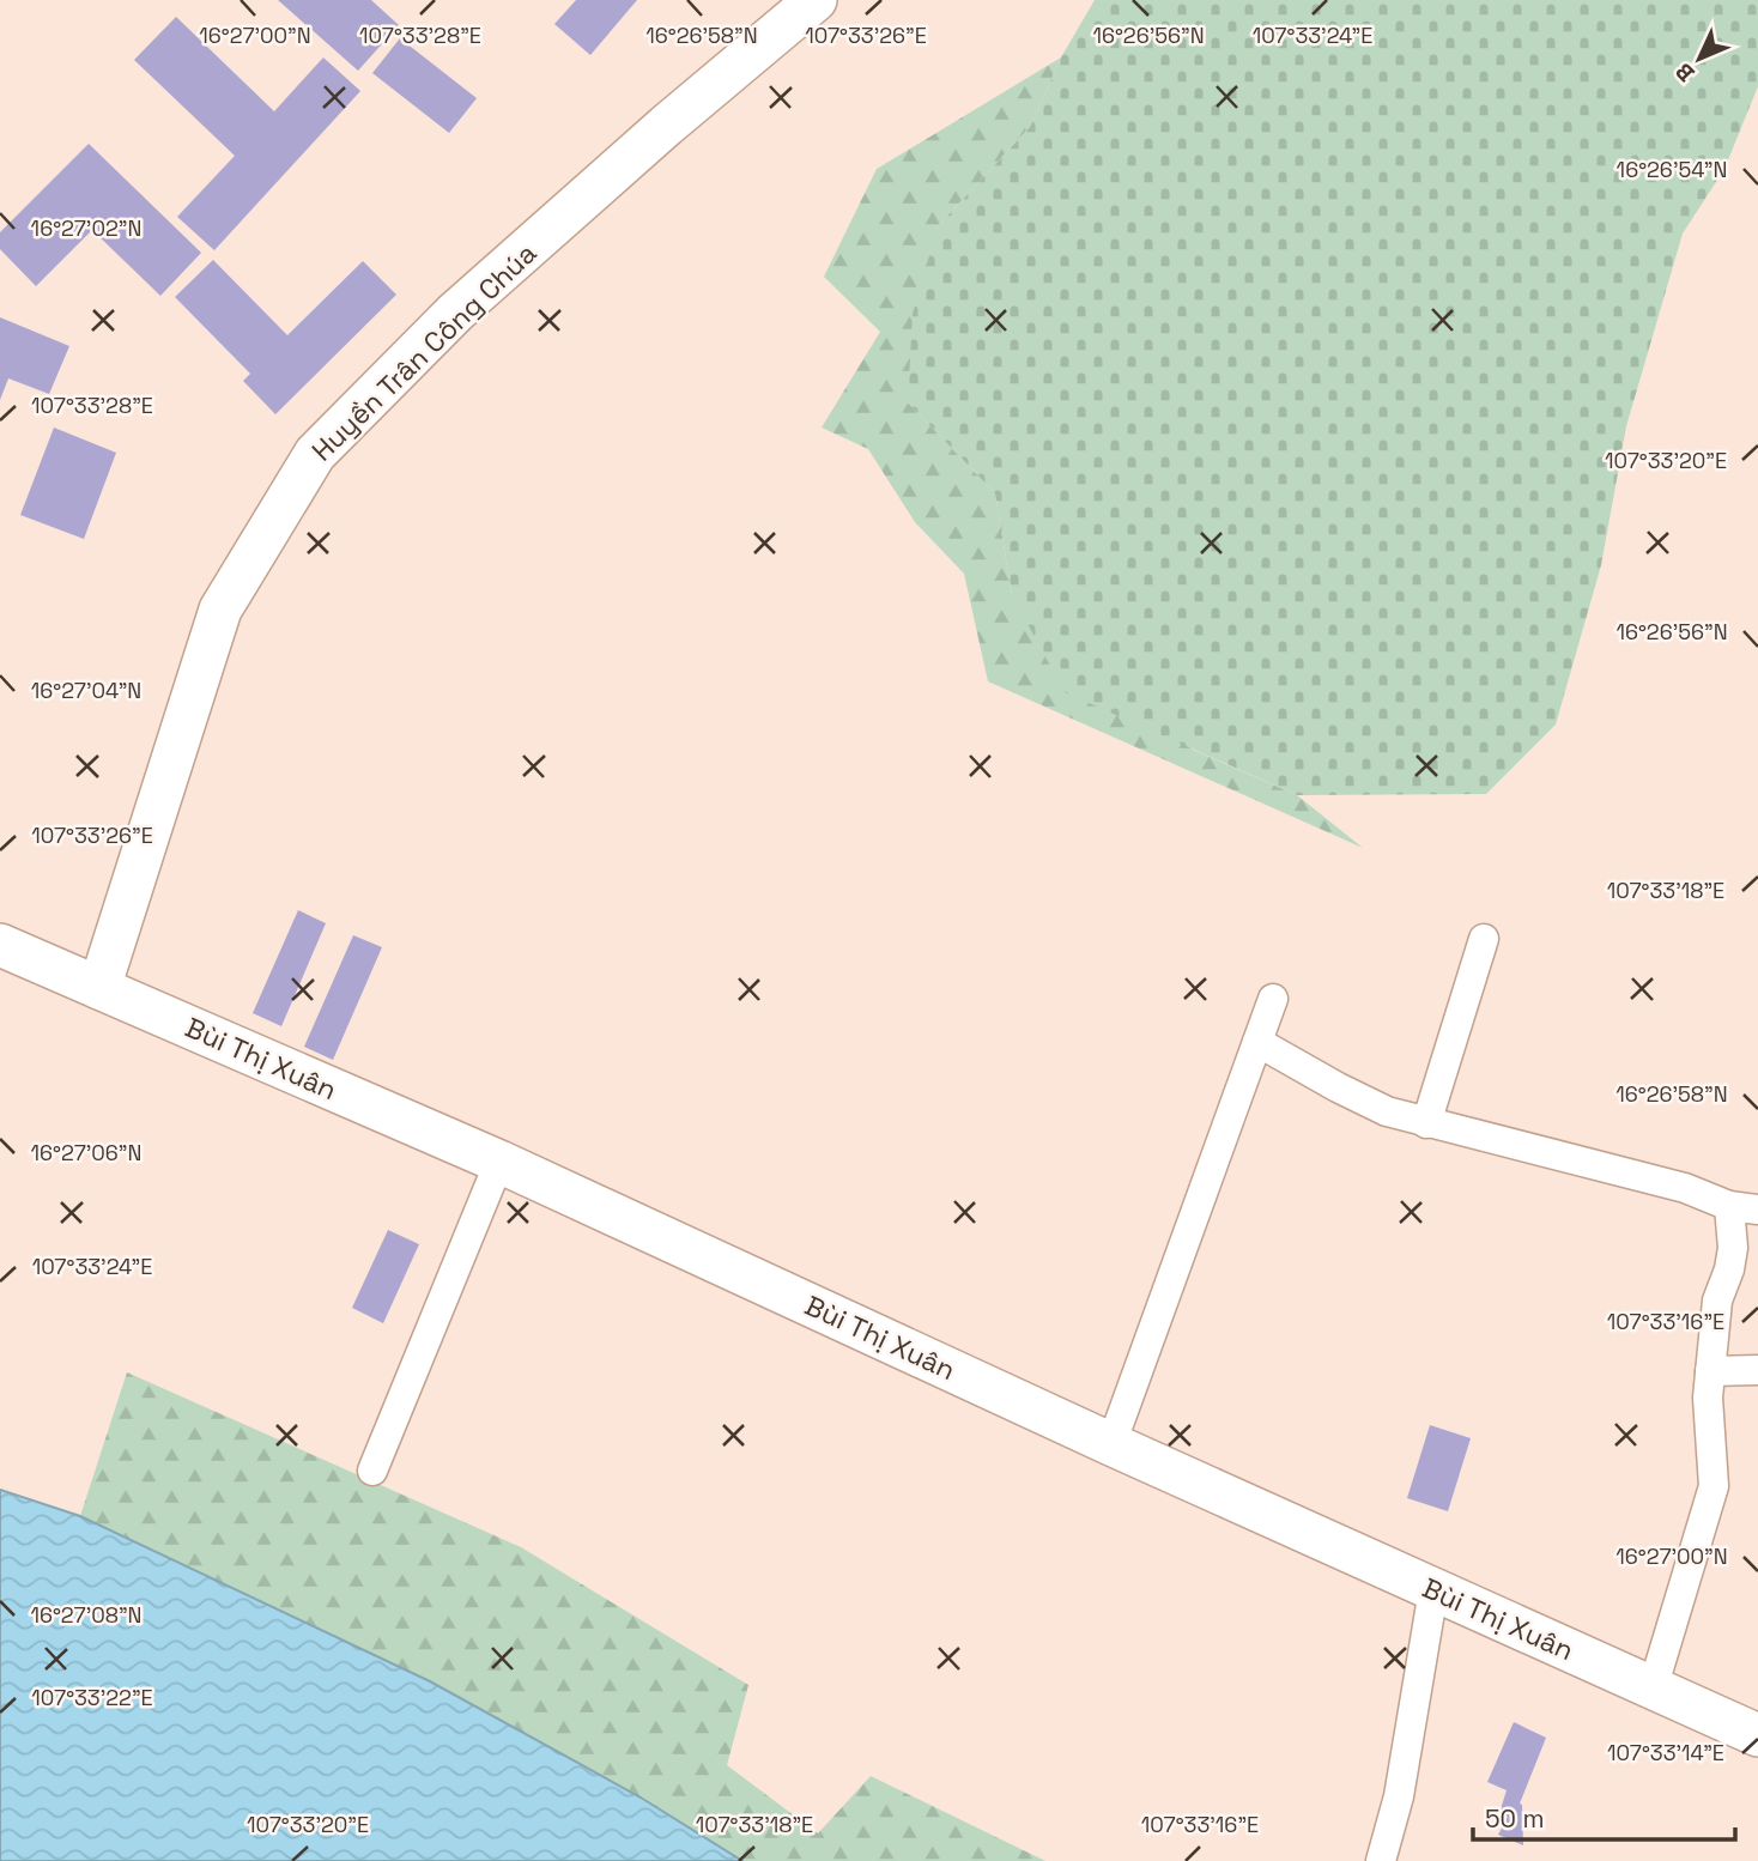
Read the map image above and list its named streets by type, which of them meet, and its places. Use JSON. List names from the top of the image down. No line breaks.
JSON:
{"streets":{"street":["Huyền Trân Công Chúa","Bùi Thị Xuân"]},"crossings":[["Huyền Trân Công Chúa","Bùi Thị Xuân"]],"scale_bar":"50 m","north":"bottom left","coordinates":["107°33'28\"E","107°33'26\"E","107°33'24\"E","16°27'00\"N","16°26'58\"N","16°26'56\"N","16°26'54\"N","16°27'02\"N","107°33'20\"E","16°27'04\"N","107°33'18\"E","16°27'06\"N","107°33'16\"E","16°27'08\"N","107°33'22\"E","107°33'14\"E"]}
